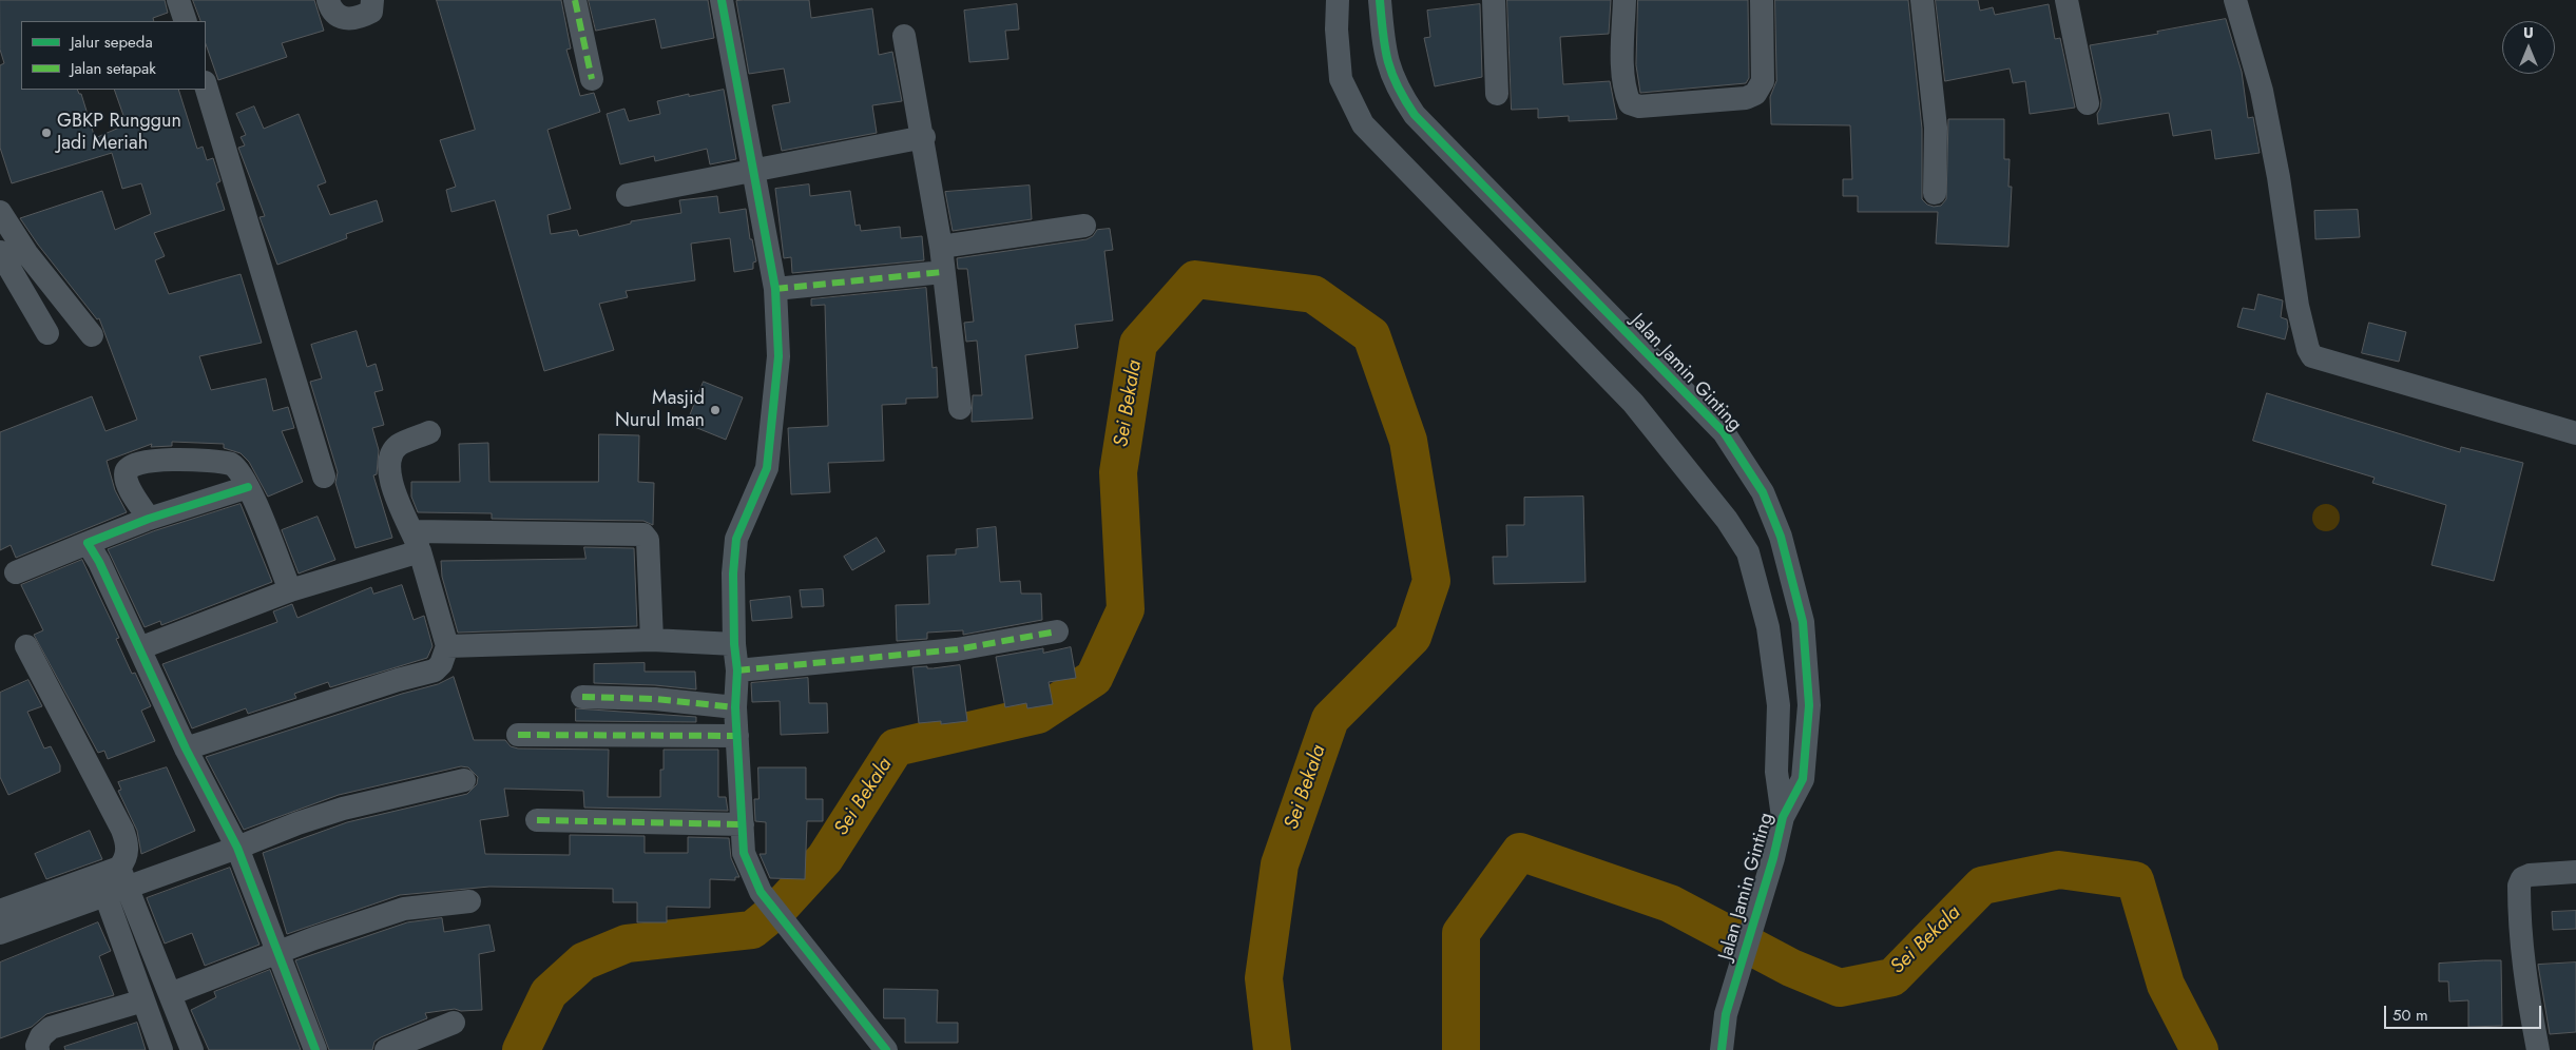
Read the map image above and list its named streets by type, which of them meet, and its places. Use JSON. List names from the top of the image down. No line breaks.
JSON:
{"streets":{"street":["Jalan Jamin Ginting"]},"water":["Sei Bekala"],"places":["GBKP Runggun Jadi Meriah","Masjid Nurul Iman"],"legend":["Jalur sepeda","Jalan setapak"],"scale_bar":"50 m","north":"top"}
